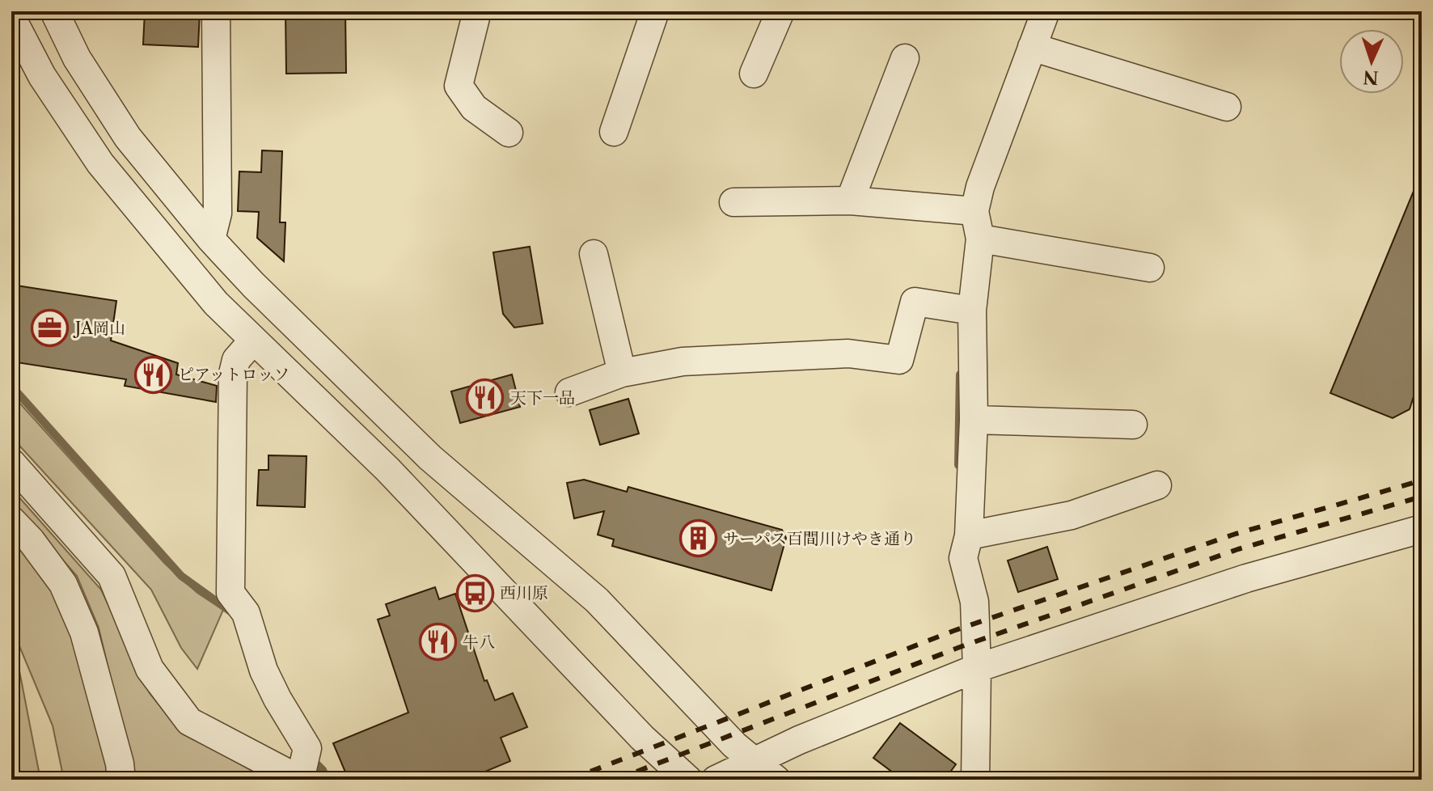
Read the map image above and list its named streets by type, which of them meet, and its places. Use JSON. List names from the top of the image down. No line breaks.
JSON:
{"places":{"office":["JA岡山"],"restaurant":["ピアットロッソ","天下一品","牛八"],"building":["サーパス百間川けやき通り"],"bus stop":["西川原"]},"north":"bottom"}
